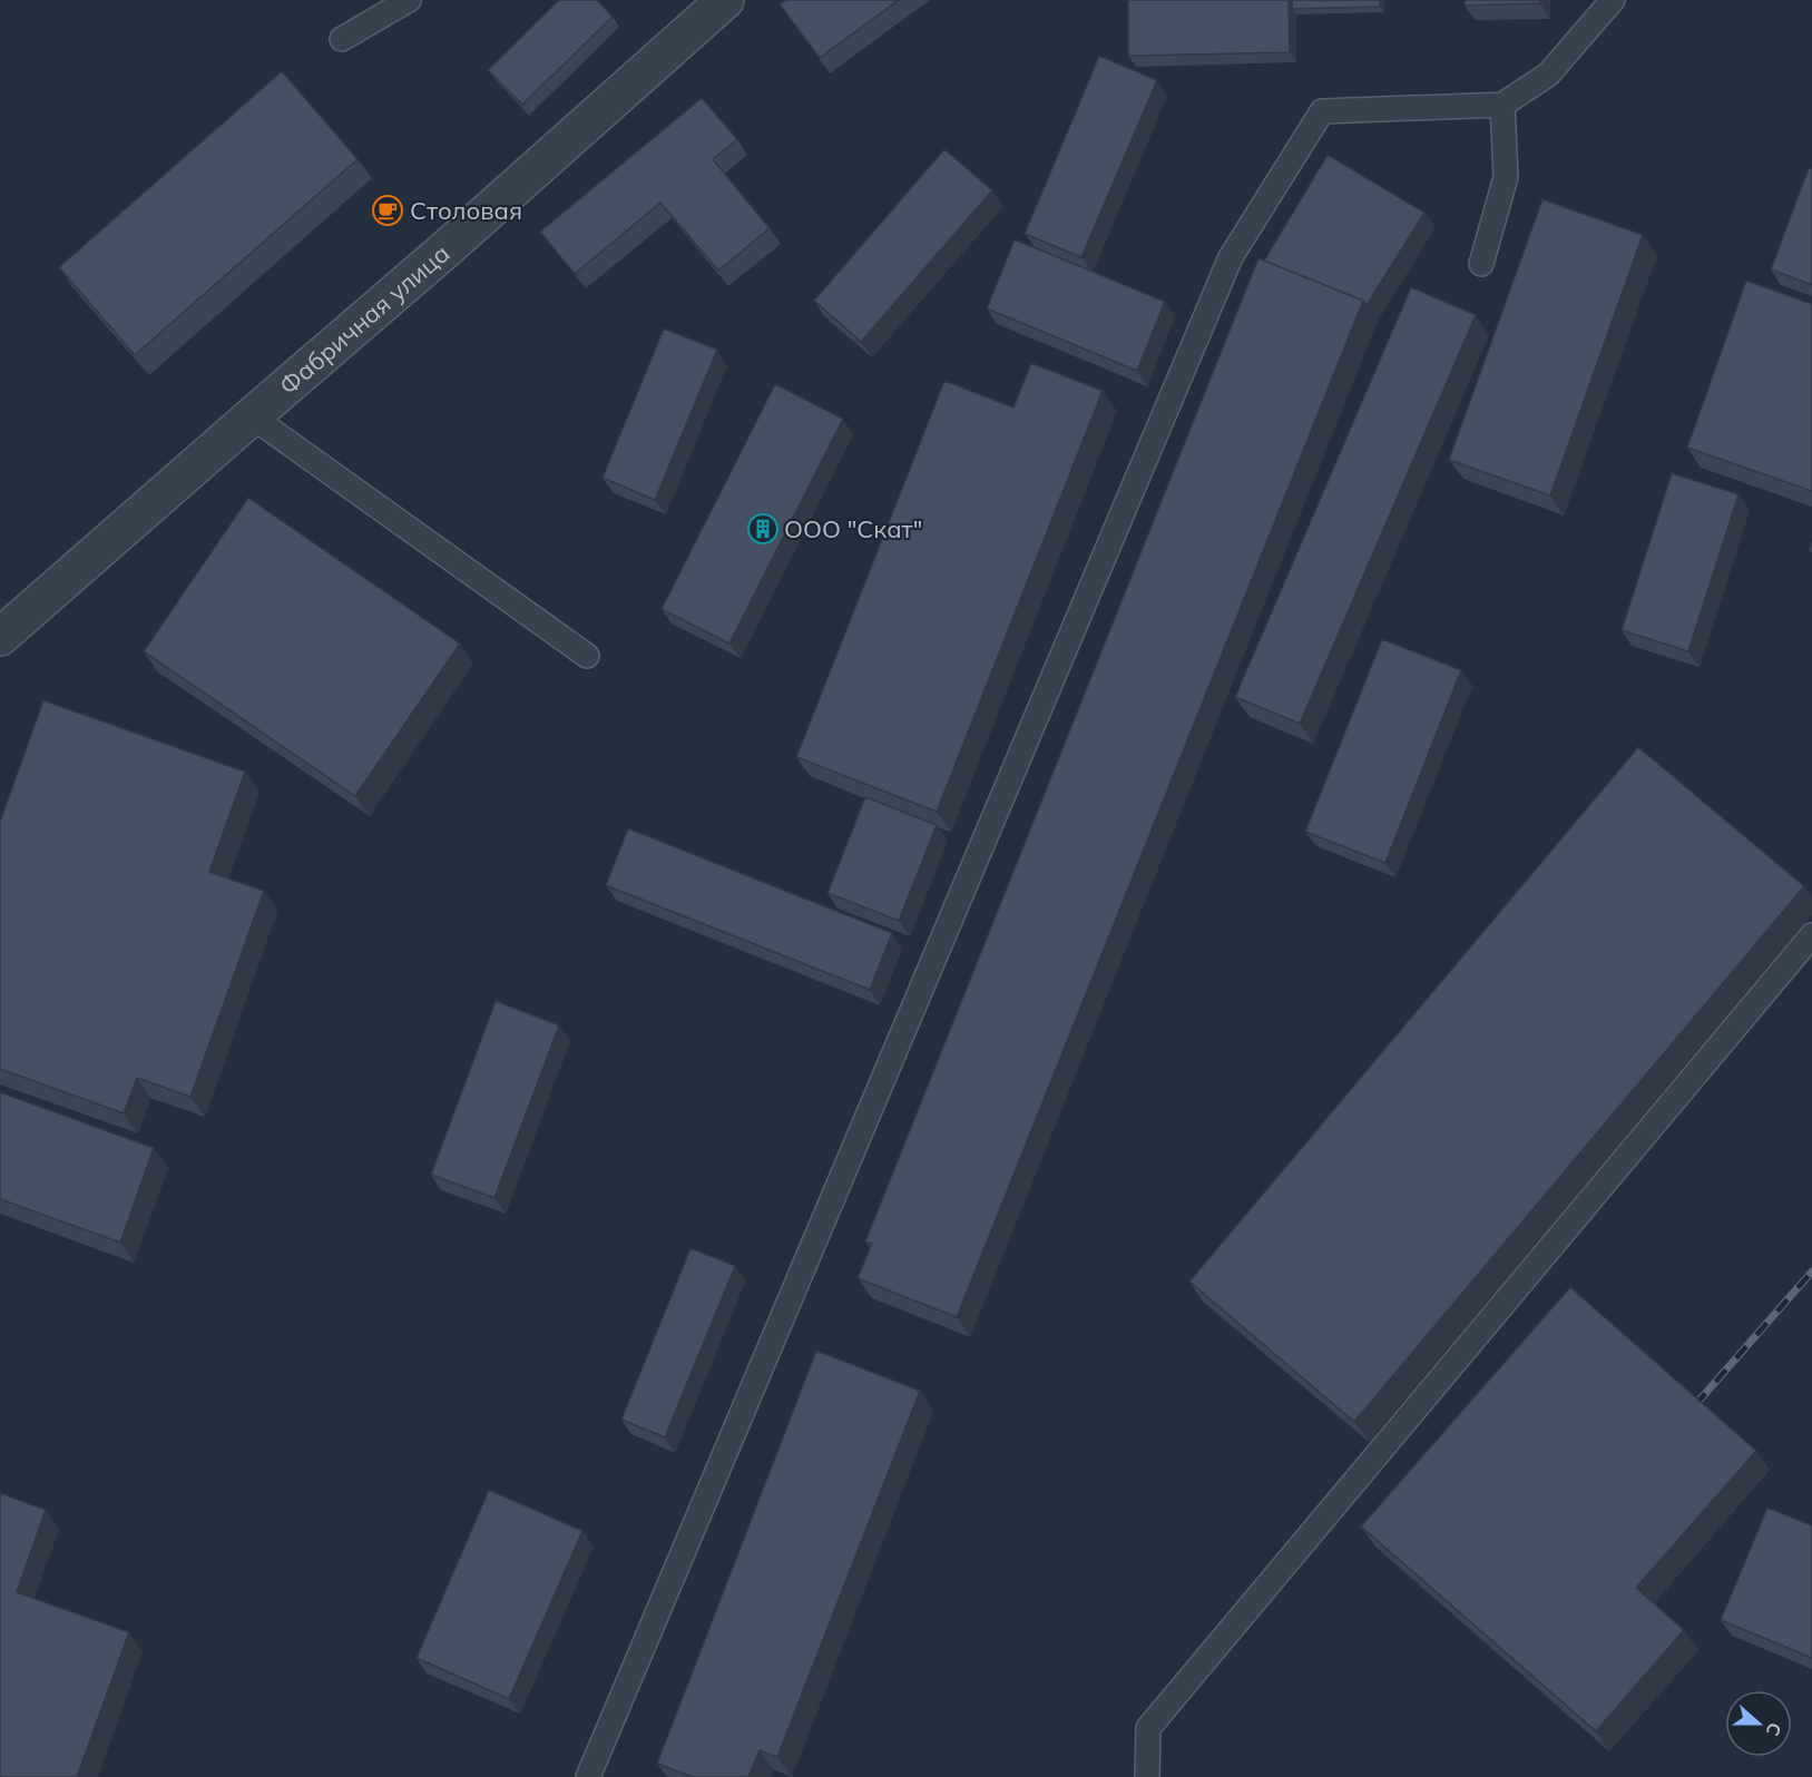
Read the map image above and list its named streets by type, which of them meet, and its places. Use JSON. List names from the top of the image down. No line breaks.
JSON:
{"streets":{"street":["Фабричная улица"]},"places":{"cafe":["Столовая"],"building":["ООО \"Скат\""]},"north":"right"}
